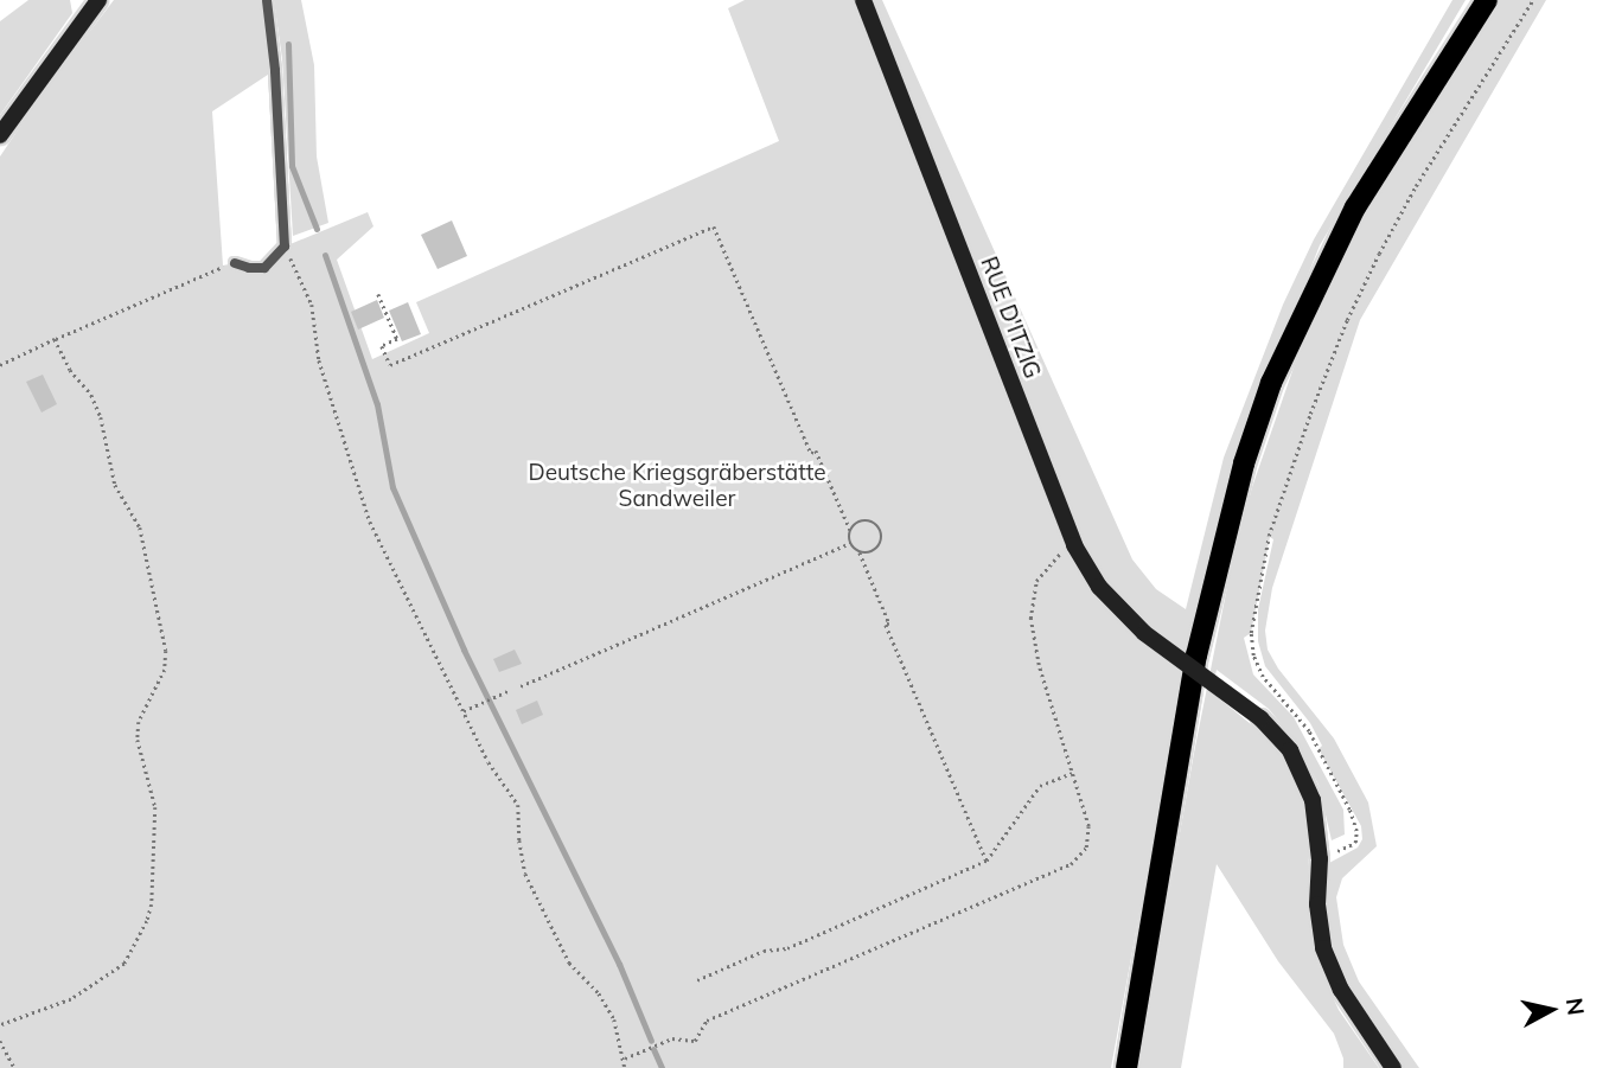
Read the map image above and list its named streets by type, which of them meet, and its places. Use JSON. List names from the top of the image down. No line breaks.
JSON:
{"streets":{"street":["RUE D'ITZIG"]},"parks":["Deutsche Kriegsgräberstätte Sandweiler"],"north":"right"}
